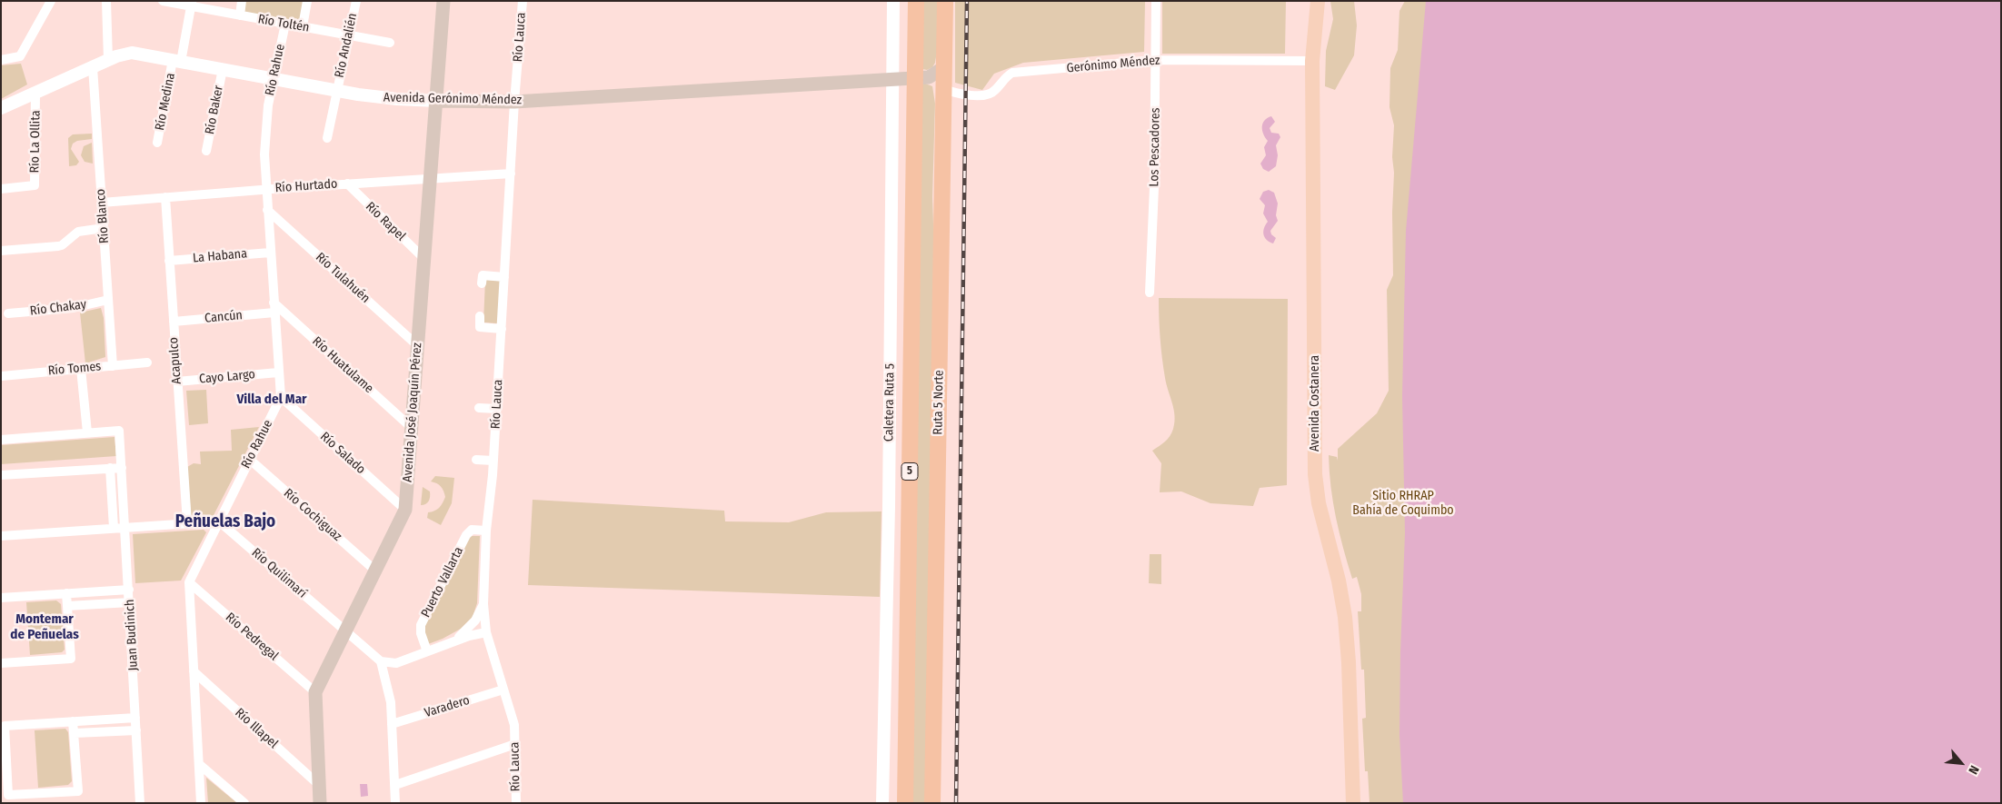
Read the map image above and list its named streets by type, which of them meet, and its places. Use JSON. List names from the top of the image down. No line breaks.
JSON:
{"streets":{"highway":["Ruta 5 Norte","5"],"main road":["Gerónimo Méndez","Avenida Gerónimo Méndez","Avenida Costanera","Avenida José Joaquín Pérez"],"street":["Río Toltén","Río Lauca","Río Andalién","Río Rahue","Río Medina","Río Baker","Río La Ollita","Los Pescadores","Río Hurtado","Río Blanco","Río Rapel","La Habana","Río Tulahuén","Río Chakay","Cancún","Acapulco","Río Huatulame","Río Tomes","Cayo Largo","Caletera Ruta 5","Río Salado","Río Cochiguaz","Río Quilimarí","Puerto Vallarta","Juan Budinich","Río Pedregal","Varadero","Río Illapel"]},"crossings":[["Río Toltén","Río Andalién"],["Río Toltén","Río Rahue"],["Río Toltén","Río Medina"],["Río Lauca","Avenida Gerónimo Méndez"],["Río Lauca","Río Hurtado"],["Río Lauca","Puerto Vallarta"],["Río Lauca","Varadero"],["Río Andalién","Avenida Gerónimo Méndez"],["Gerónimo Méndez","Los Pescadores"],["Gerónimo Méndez","Ruta 5 Norte"],["Gerónimo Méndez","Avenida Costanera"],["Gerónimo Méndez","5"],["Río Rahue","Avenida Gerónimo Méndez"],["Río Rahue","Río Hurtado"],["Río Rahue","La Habana"],["Río Rahue","Río Tulahuén"],["Río Rahue","Cancún"],["Río Rahue","Río Huatulame"],["Río Rahue","Cayo Largo"],["Río Rahue","Río Salado"],["Río Rahue","Río Cochiguaz"],["Río Rahue","Río Quilimarí"],["Río Rahue","Río Pedregal"],["Río Rahue","Río Illapel"],["Avenida Gerónimo Méndez","Río Medina"],["Avenida Gerónimo Méndez","Río Baker"],["Avenida Gerónimo Méndez","Río La Ollita"],["Avenida Gerónimo Méndez","Río Blanco"],["Avenida Gerónimo Méndez","Caletera Ruta 5"],["Avenida Gerónimo Méndez","Avenida José Joaquín Pérez"],["Río Hurtado","Río Blanco"],["Río Hurtado","Río Rapel"],["Río Hurtado","Acapulco"],["Río Hurtado","Avenida José Joaquín Pérez"],["Río Blanco","Río Chakay"],["Río Blanco","Río Tomes"],["Río Rapel","Avenida José Joaquín Pérez"],["La Habana","Acapulco"],["Río Tulahuén","Avenida José Joaquín Pérez"],["Cancún","Acapulco"],["Cancún","Río Huatulame"],["Acapulco","Cayo Largo"],["Río Huatulame","Avenida José Joaquín Pérez"],["Avenida José Joaquín Pérez","Río Salado"],["Avenida José Joaquín Pérez","Río Cochiguaz"],["Avenida José Joaquín Pérez","Río Quilimarí"],["Avenida José Joaquín Pérez","Río Pedregal"],["Avenida José Joaquín Pérez","Río Illapel"]],"districts":["Villa del Mar","Peñuelas Bajo","Montemar de Peñuelas"],"parks":["Sitio RHRAP Bahía de Coquimbo"],"north":"bottom right"}
